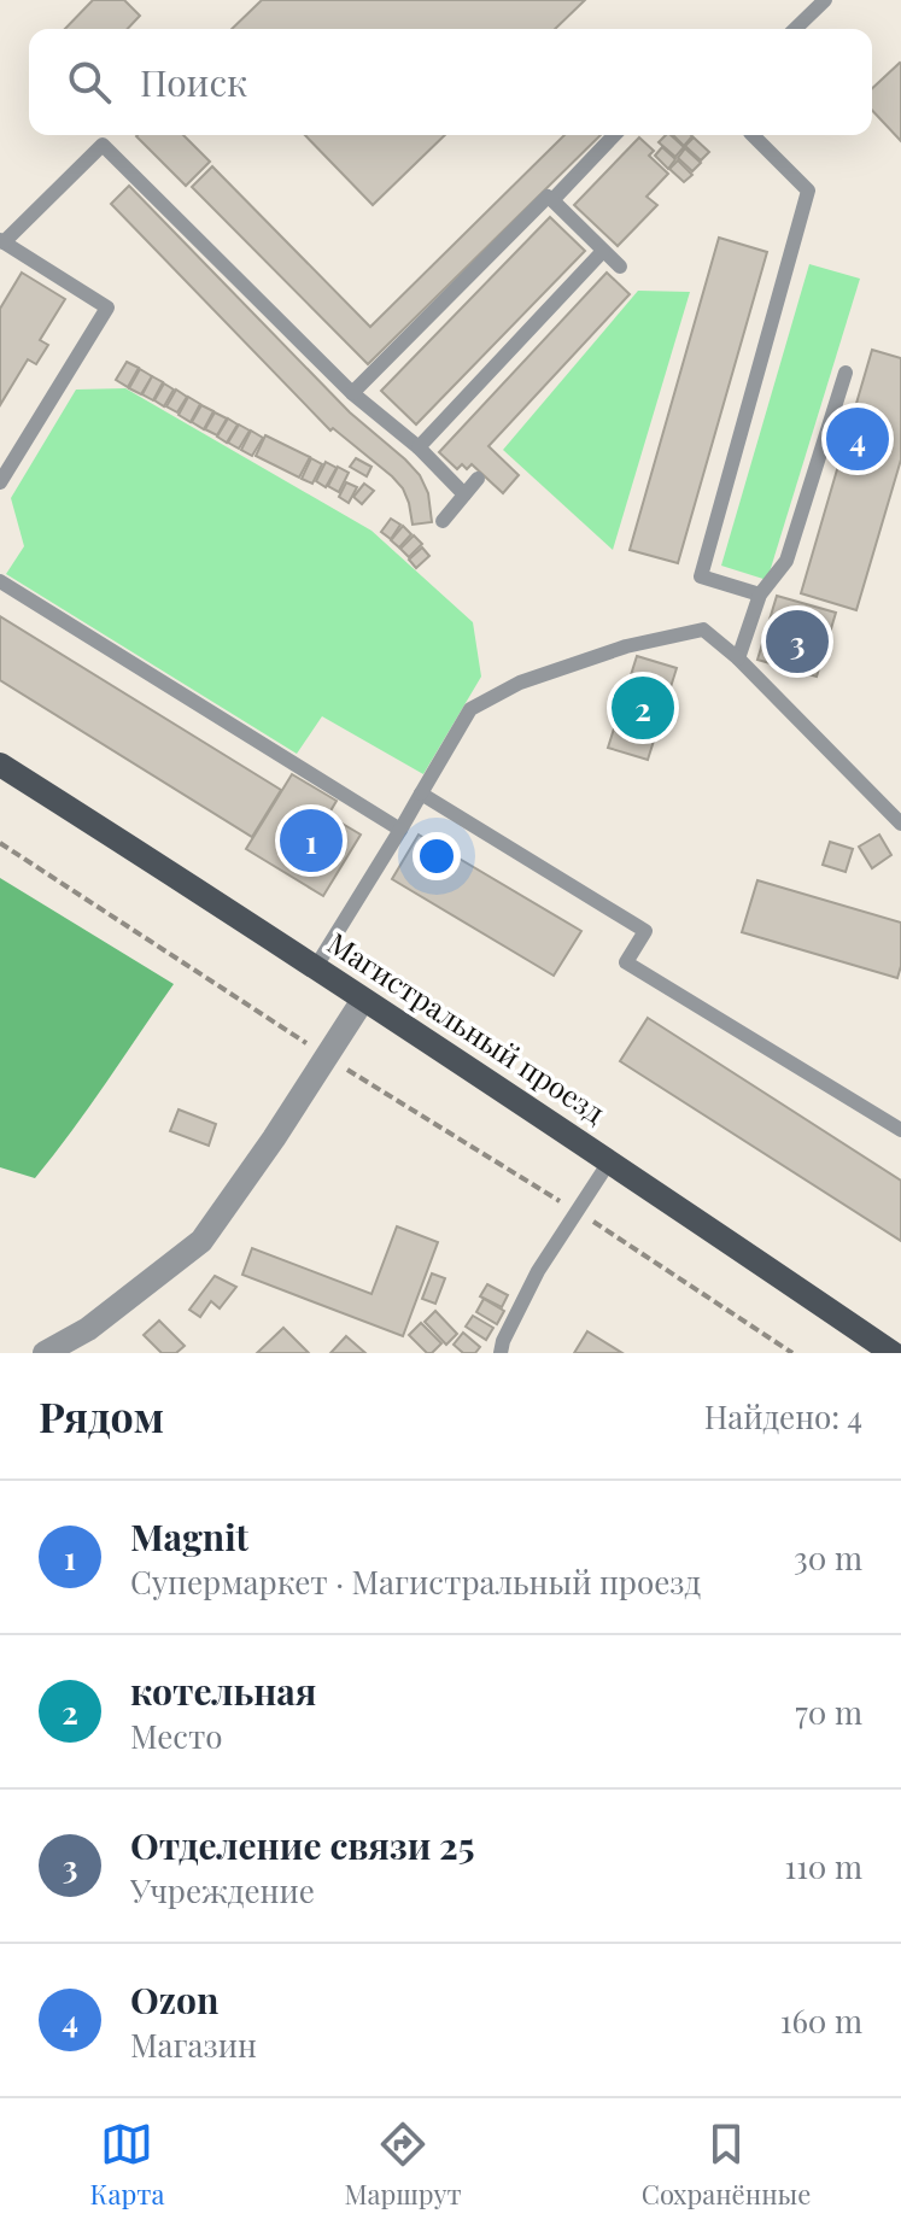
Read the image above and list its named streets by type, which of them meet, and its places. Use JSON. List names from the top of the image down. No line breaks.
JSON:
{"streets":{"main road":["Магистральный проезд"]},"page":{"search":"Поиск","pins":["4","3","2","1"],"heading":["Рядом","Найдено: 4"],"list":[{"mark":"1","name":"Magnit","note":"Супермаркет · Магистральный проезд","value":"30 m"},{"mark":"2","name":"котельная","note":"Место","value":"70 m"},{"mark":"3","name":"Отделение связи 25","note":"Учреждение","value":"110 m"},{"mark":"4","name":"Ozon","note":"Магазин","value":"160 m"}],"nav":["Карта","Маршрут","Сохранённые"]}}
